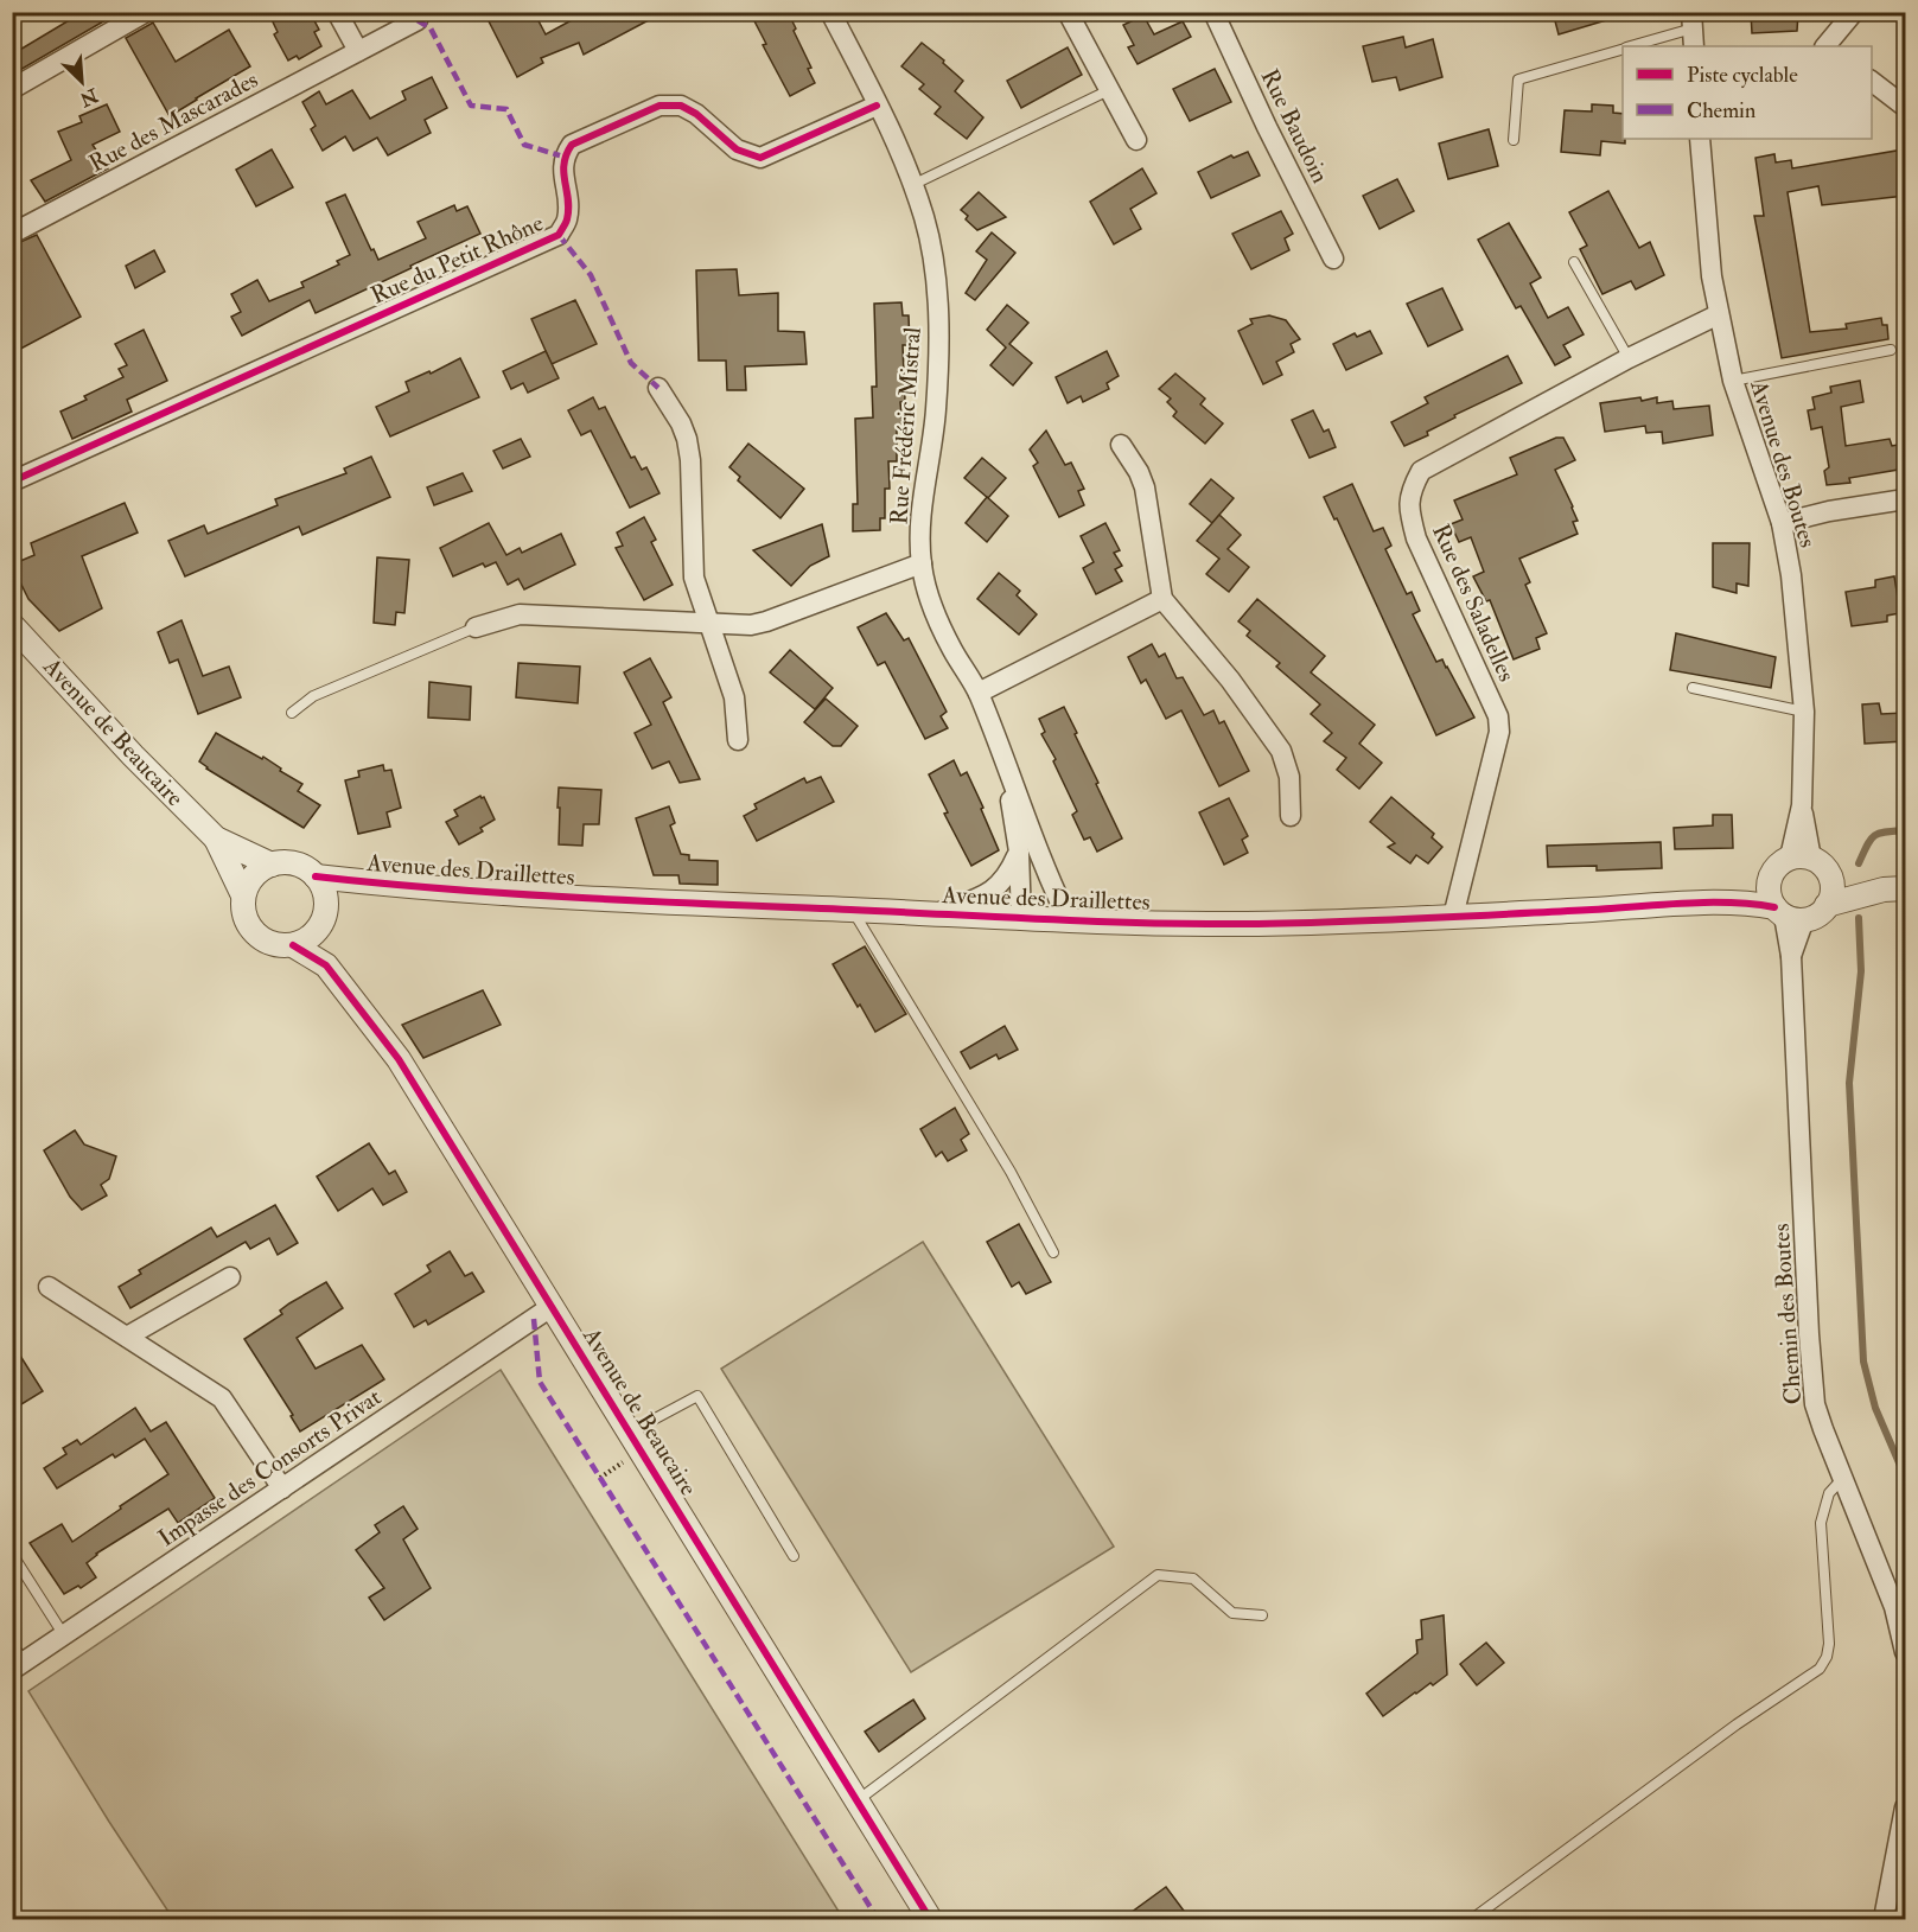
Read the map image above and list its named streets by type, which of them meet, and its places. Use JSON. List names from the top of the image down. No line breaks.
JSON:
{"streets":{"street":["Rue des Mascarades","Rue Baudoin","Rue du Petit Rhône","Rue Frédéric Mistral","Avenue des Boutes","Rue des Saladelles","Avenue de Beaucaire","Avenue des Draillettes","Chemin des Boutes","Impasse des Consorts Privat"]},"crossings":[["Rue du Petit Rhône","Rue Frédéric Mistral"],["Rue Frédéric Mistral","Avenue des Draillettes"],["Avenue des Boutes","Rue des Saladelles"],["Avenue des Boutes","Avenue des Draillettes"],["Avenue des Boutes","Chemin des Boutes"],["Rue des Saladelles","Avenue des Draillettes"],["Avenue de Beaucaire","Avenue des Draillettes"],["Avenue de Beaucaire","Impasse des Consorts Privat"],["Avenue des Draillettes","Chemin des Boutes"]],"legend":["Piste cyclable","Chemin"],"north":"bottom right"}
